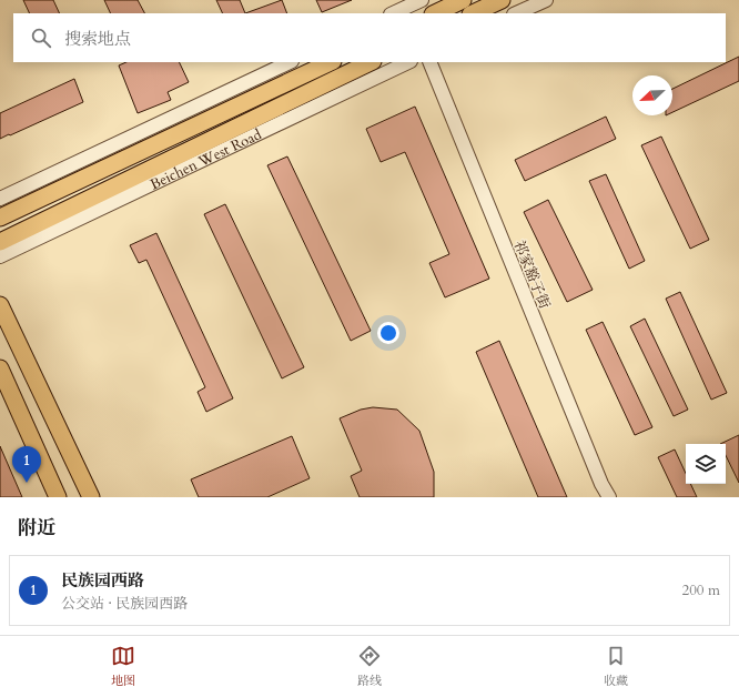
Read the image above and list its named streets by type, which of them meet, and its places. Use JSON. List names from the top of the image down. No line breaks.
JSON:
{"streets":{"main road":["Beichen West Road"],"street":["祁家豁子街"]},"north":"bottom left","page":{"search":"搜索地点","pins":"1","heading":"附近","list":[{"mark":"1","name":"民族园西路","note":"公交站 · 民族园西路","value":"200 m"}],"nav":["地图","路线","收藏"]}}
